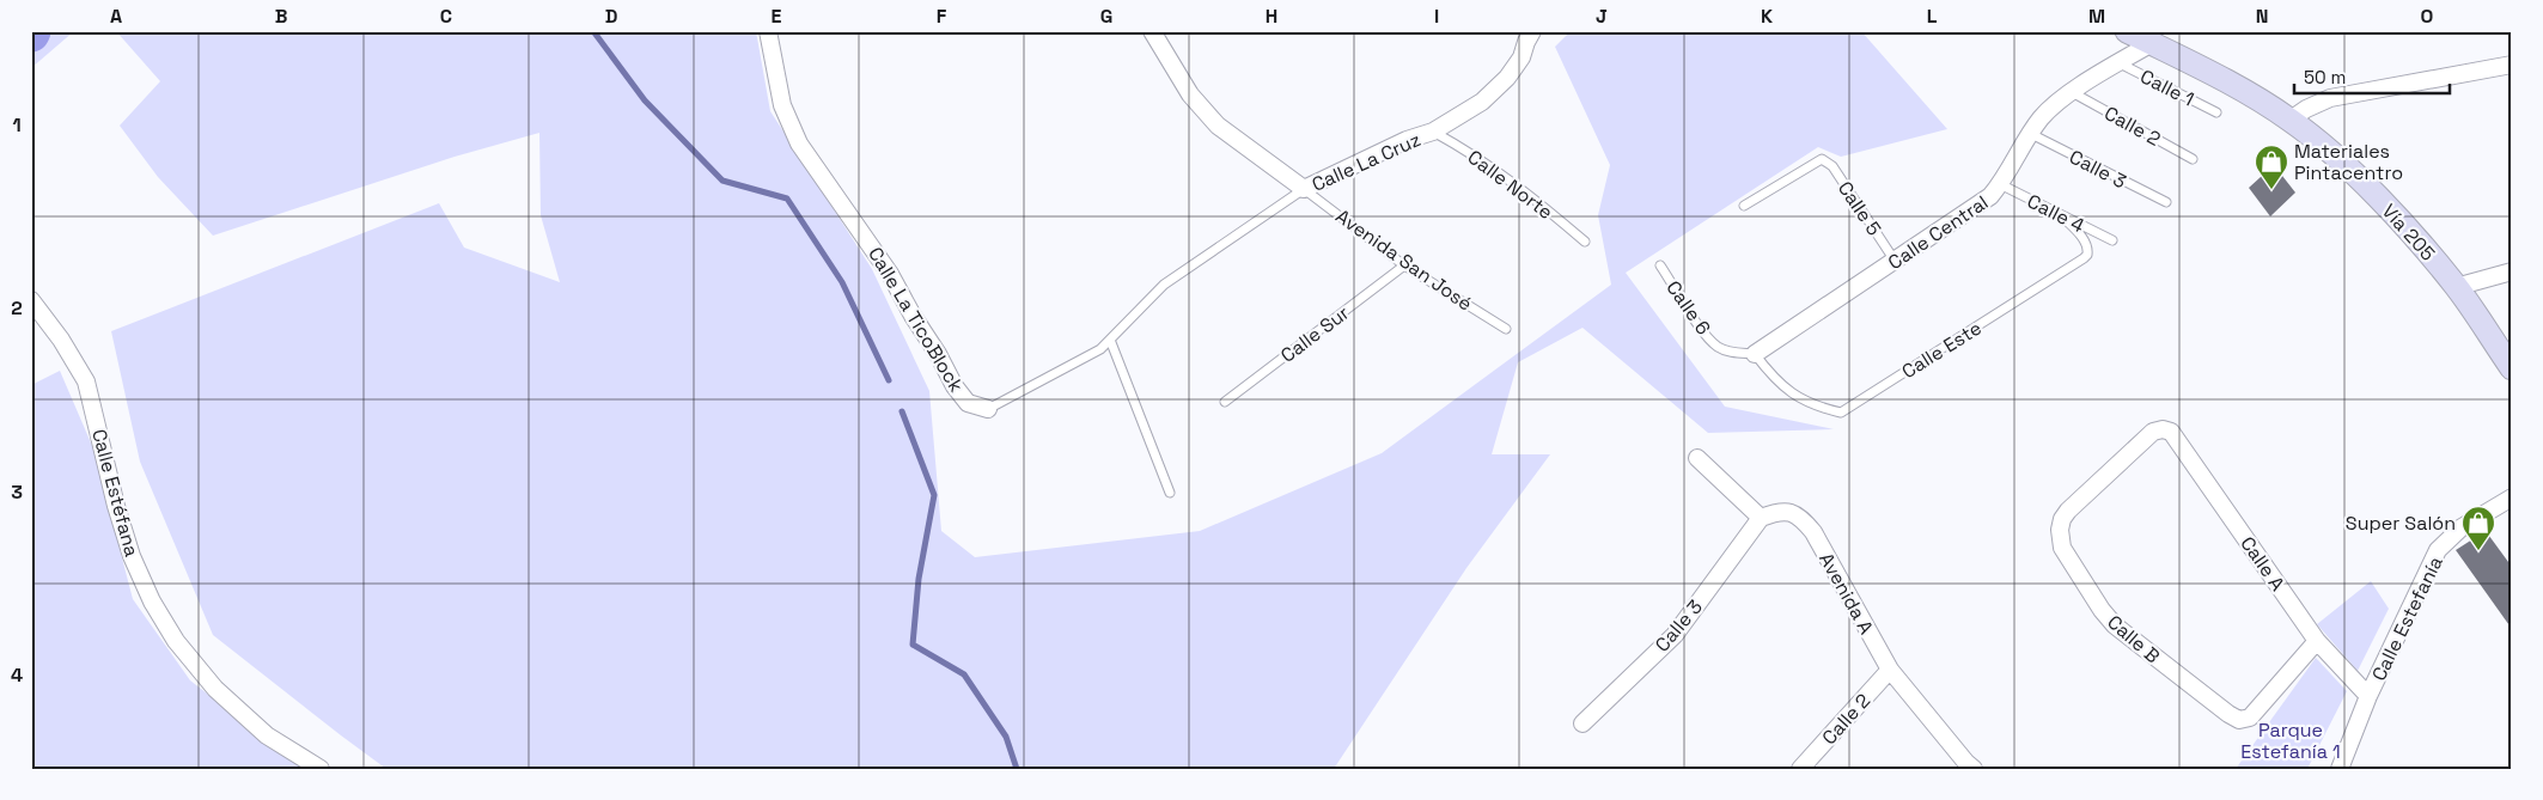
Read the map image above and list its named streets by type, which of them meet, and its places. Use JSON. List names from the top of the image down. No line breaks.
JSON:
{"streets":{"main road":["Vía 205"],"street":["Calle 2","Calle La Cruz","Calle 3","Calle Central","Calle La TicoBlock","Calle Estéfana","Calle A","Avenida A","Calle Estefanía","Calle B"],"lane":["Calle 1","Calle Norte","Calle 5","Calle 4","Avenida San José","Calle 6","Calle Sur","Calle Este"]},"crossings":[["Calle 1","Calle Central"],["Calle 2","Calle Central"],["Calle 2","Avenida A"],["Calle La Cruz","Calle Norte"],["Calle La Cruz","Avenida San José"],["Calle La Cruz","Calle La TicoBlock"],["Calle 3","Calle Central"],["Calle 3","Avenida A"],["Calle 5","Calle Central"],["Calle 4","Calle Central"],["Calle 4","Calle Este"],["Calle Central","Vía 205"],["Calle Central","Calle 6"],["Calle Central","Calle Este"],["Avenida San José","Calle La TicoBlock"],["Avenida San José","Calle Sur"],["Calle 6","Calle Este"],["Calle A","Calle Estefanía"],["Calle A","Calle B"]],"parks":["Parque Estefanía 1"],"places":{"shop":["Materiales Pintacentro","Super Salón"]},"scale_bar":"50 m","grid":{"columns":["A","B","C","D","E","F","G","H","I","J","K","L","M","N","O"],"rows":["1","2","3","4"]}}
